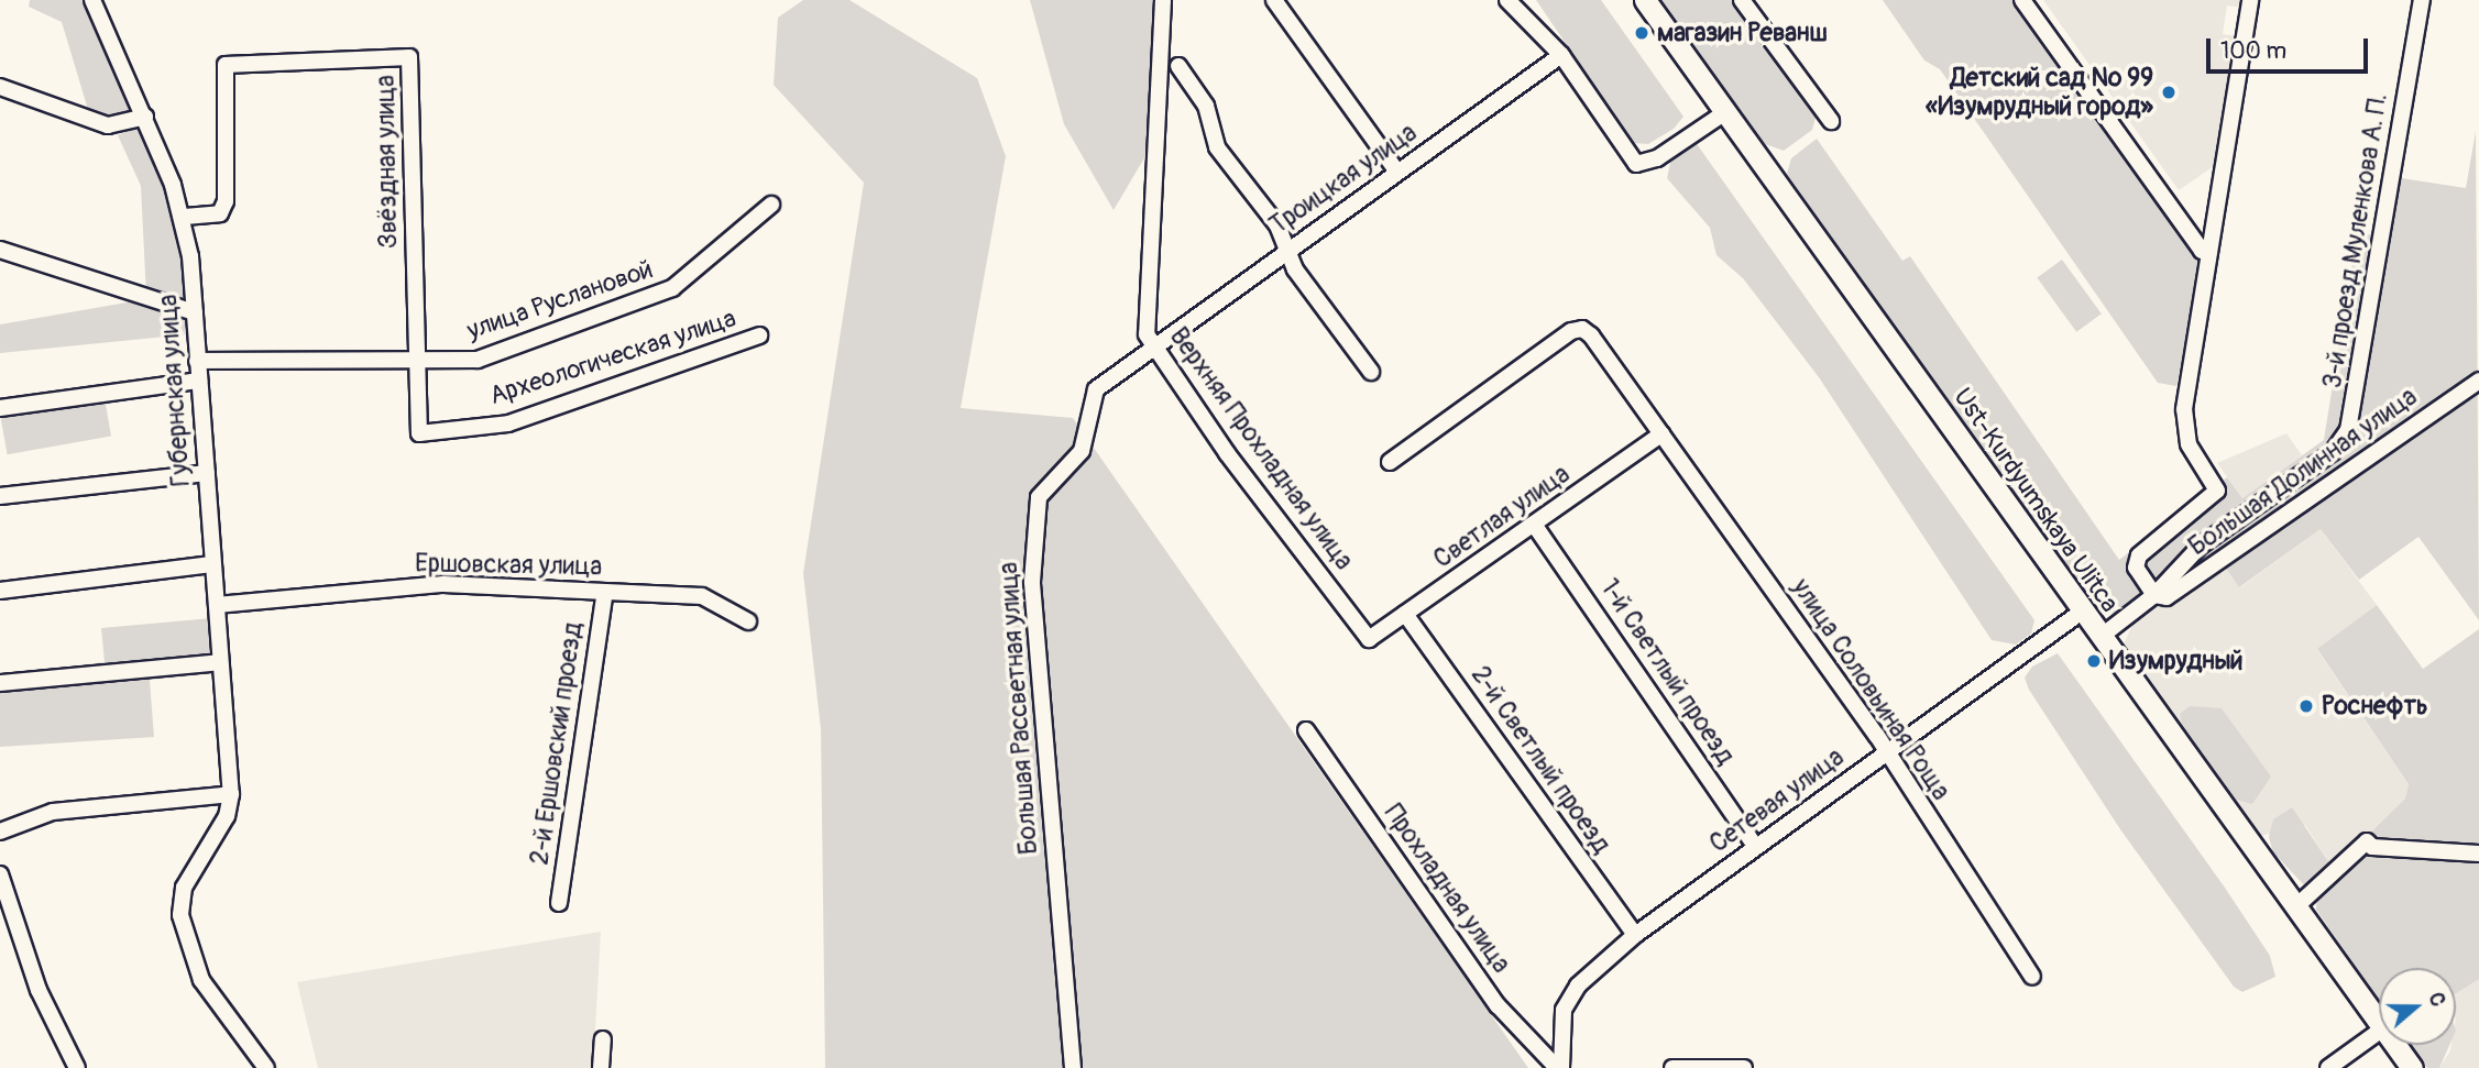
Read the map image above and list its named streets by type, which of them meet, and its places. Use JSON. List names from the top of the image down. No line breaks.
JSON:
{"streets":{"main road":["Ust-Kurdyumskaya Ulitca"],"street":["Звёздная улица","Троицкая улица","3-й проезд Муленкова А. П.","улица Руслановой","Археологическая улица","Губернская улица","Верхняя Прохладная улица","Большая Долинная улица","Светлая улица","Ершовская улица","1-й Светлый проезд","улица Соловьиная Роща","Большая Рассветная улица","2-й Ершовский проезд","2-й Светлый проезд","Сетевая улица","Прохладная улица"]},"crossings":[["Звёздная улица","улица Руслановой"],["Звёздная улица","Археологическая улица"],["Звёздная улица","Губернская улица"],["Троицкая улица","Верхняя Прохладная улица"],["Троицкая улица","Большая Рассветная улица"],["3-й проезд Муленкова А. П.","Большая Долинная улица"],["улица Руслановой","Археологическая улица"],["улица Руслановой","Губернская улица"],["Губернская улица","Ершовская улица"],["Верхняя Прохладная улица","Светлая улица"],["Верхняя Прохладная улица","Большая Рассветная улица"],["Большая Долинная улица","Ust-Kurdyumskaya Ulitca"],["Ust-Kurdyumskaya Ulitca","Сетевая улица"],["Светлая улица","1-й Светлый проезд"],["Светлая улица","улица Соловьиная Роща"],["Светлая улица","2-й Светлый проезд"],["Ершовская улица","2-й Ершовский проезд"],["1-й Светлый проезд","Сетевая улица"],["улица Соловьиная Роща","Сетевая улица"],["2-й Светлый проезд","Сетевая улица"],["Сетевая улица","Прохладная улица"]],"places":["магазин Реванш","Детский сад № 99 «Изумрудный город»","Изумрудный","Роснефть"],"scale_bar":"100 m","north":"right"}
